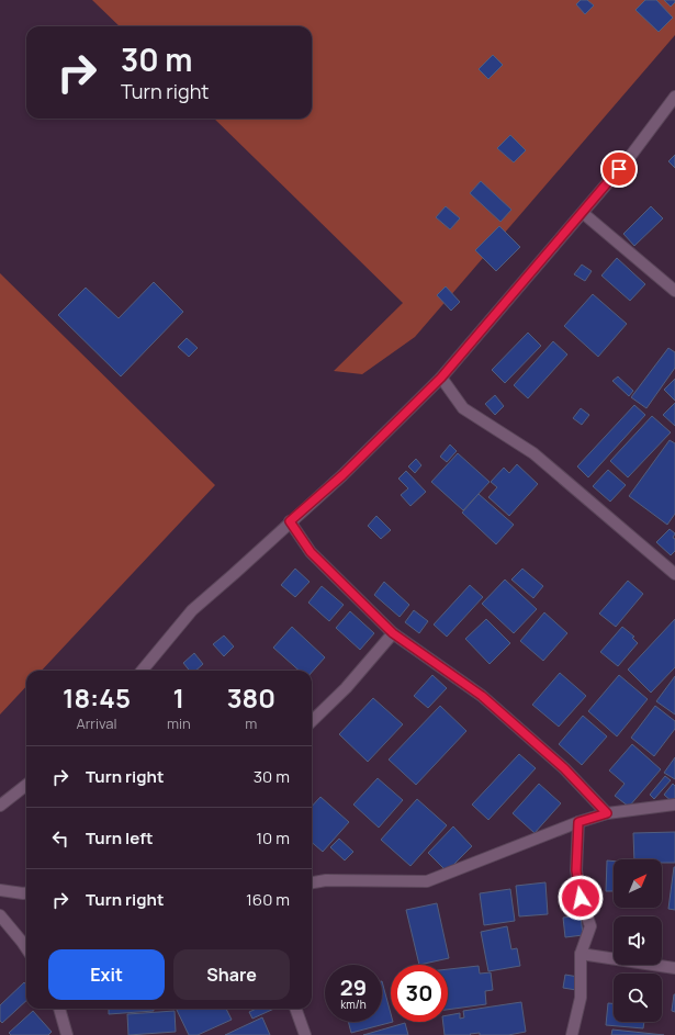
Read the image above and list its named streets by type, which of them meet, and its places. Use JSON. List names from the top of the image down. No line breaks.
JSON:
{"north":"top right","page":{"turn":["30 m","Turn right"],"eta":["18:45","Arrival","1","min","380","m"],"list":[{"name":"Turn right","value":"30 m"},{"name":"Turn left","value":"10 m"},{"name":"Turn right","value":"160 m"}],"buttons":["Exit","Share"],"speed":"29 km/h","limit":"30"}}
